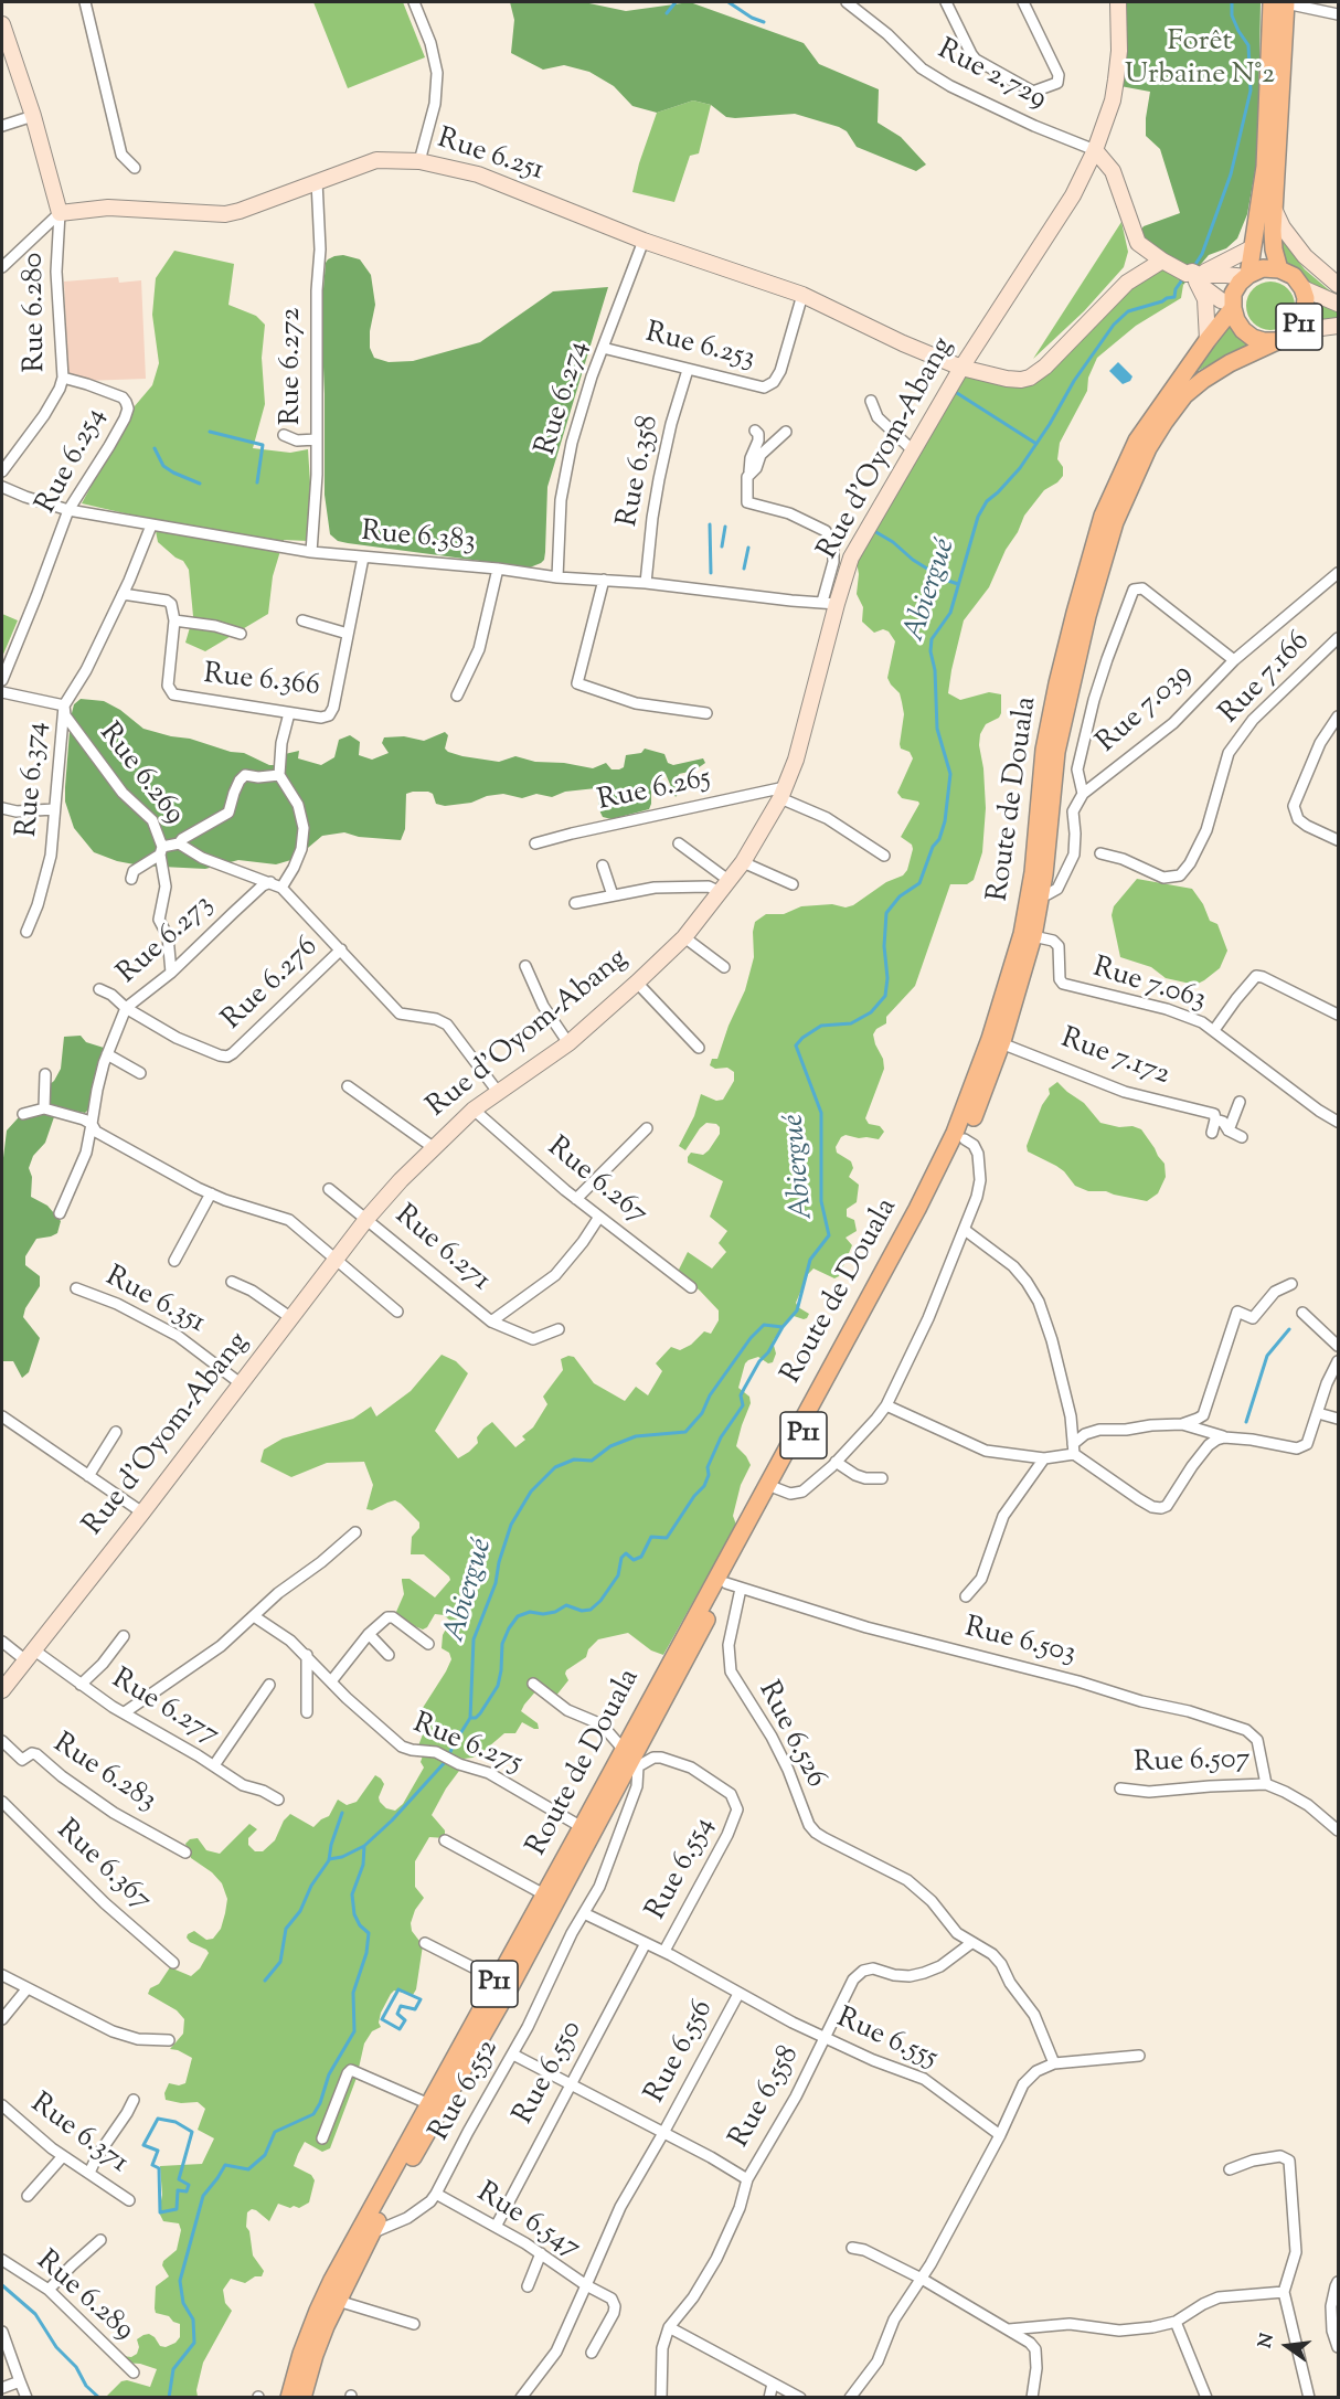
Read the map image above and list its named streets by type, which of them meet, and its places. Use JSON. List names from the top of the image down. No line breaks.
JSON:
{"streets":{"main road":["Rue 6.251","P11","Rue d'Oyom-Abang","Route de Douala"],"street":["Rue 2.729","Rue 6.280","Rue 6.253","Rue 6.272","Rue 6.274","Rue 6.254","Rue 6.358","Rue 6.383","Rue 7.166","Rue 6.366","Rue 7.039","Rue 6.269","Rue 6.374","Rue 6.265","Rue 6.273","Rue 6.276","Rue 7.063","Rue 7.172","Rue 6.267","Rue 6.271","Rue 6.351","Rue 6.503","Rue 6.277","Rue 6.526","Rue 6.275","Rue 6.507","Rue 6.283","Rue 6.367","Rue 6.554","Rue 6.555","Rue 6.556","Rue 6.550","Rue 6.552","Rue 6.558","Rue 6.371","Rue 6.547","Rue 6.289"]},"crossings":[["Rue 2.729","Rue d'Oyom-Abang"],["Rue 6.251","Rue 6.280"],["Rue 6.251","Rue 6.253"],["Rue 6.251","Rue 6.272"],["Rue 6.251","Rue 6.274"],["Rue 6.251","Rue d'Oyom-Abang"],["Rue 6.280","Rue 6.254"],["P11","Route de Douala"],["P11","Rue 7.063"],["P11","Rue 7.172"],["P11","Rue 6.503"],["P11","Rue 6.526"],["P11","Rue 6.554"],["P11","Rue 6.552"],["Rue 6.253","Rue 6.274"],["Rue 6.253","Rue 6.358"],["Rue 6.272","Rue 6.383"],["Rue 6.274","Rue 6.383"],["Rue d'Oyom-Abang","Rue 6.383"],["Rue d'Oyom-Abang","Rue 6.269"],["Rue d'Oyom-Abang","Rue 6.265"],["Rue d'Oyom-Abang","Rue 6.267"],["Rue d'Oyom-Abang","Rue 6.271"],["Rue d'Oyom-Abang","Rue 6.351"],["Rue d'Oyom-Abang","Rue 6.277"],["Rue 6.254","Rue 6.383"],["Rue 6.358","Rue 6.383"],["Rue 6.383","Rue 6.366"],["Rue 6.269","Rue 6.374"],["Rue 6.269","Rue 6.273"],["Rue 6.269","Rue 6.276"],["Route de Douala","Rue 6.275"],["Route de Douala","Rue 6.554"],["Route de Douala","Rue 6.552"],["Rue 6.273","Rue 6.276"],["Rue 6.267","Rue 6.271"],["Rue 6.503","Rue 6.526"],["Rue 6.503","Rue 6.507"],["Rue 6.526","Rue 6.558"],["Rue 6.554","Rue 6.555"],["Rue 6.554","Rue 6.552"],["Rue 6.555","Rue 6.556"],["Rue 6.555","Rue 6.550"],["Rue 6.555","Rue 6.552"],["Rue 6.555","Rue 6.558"],["Rue 6.556","Rue 6.547"],["Rue 6.550","Rue 6.547"],["Rue 6.552","Rue 6.547"]],"water":["Abiergué"],"parks":["Forêt Urbaine N°2"],"north":"left"}
